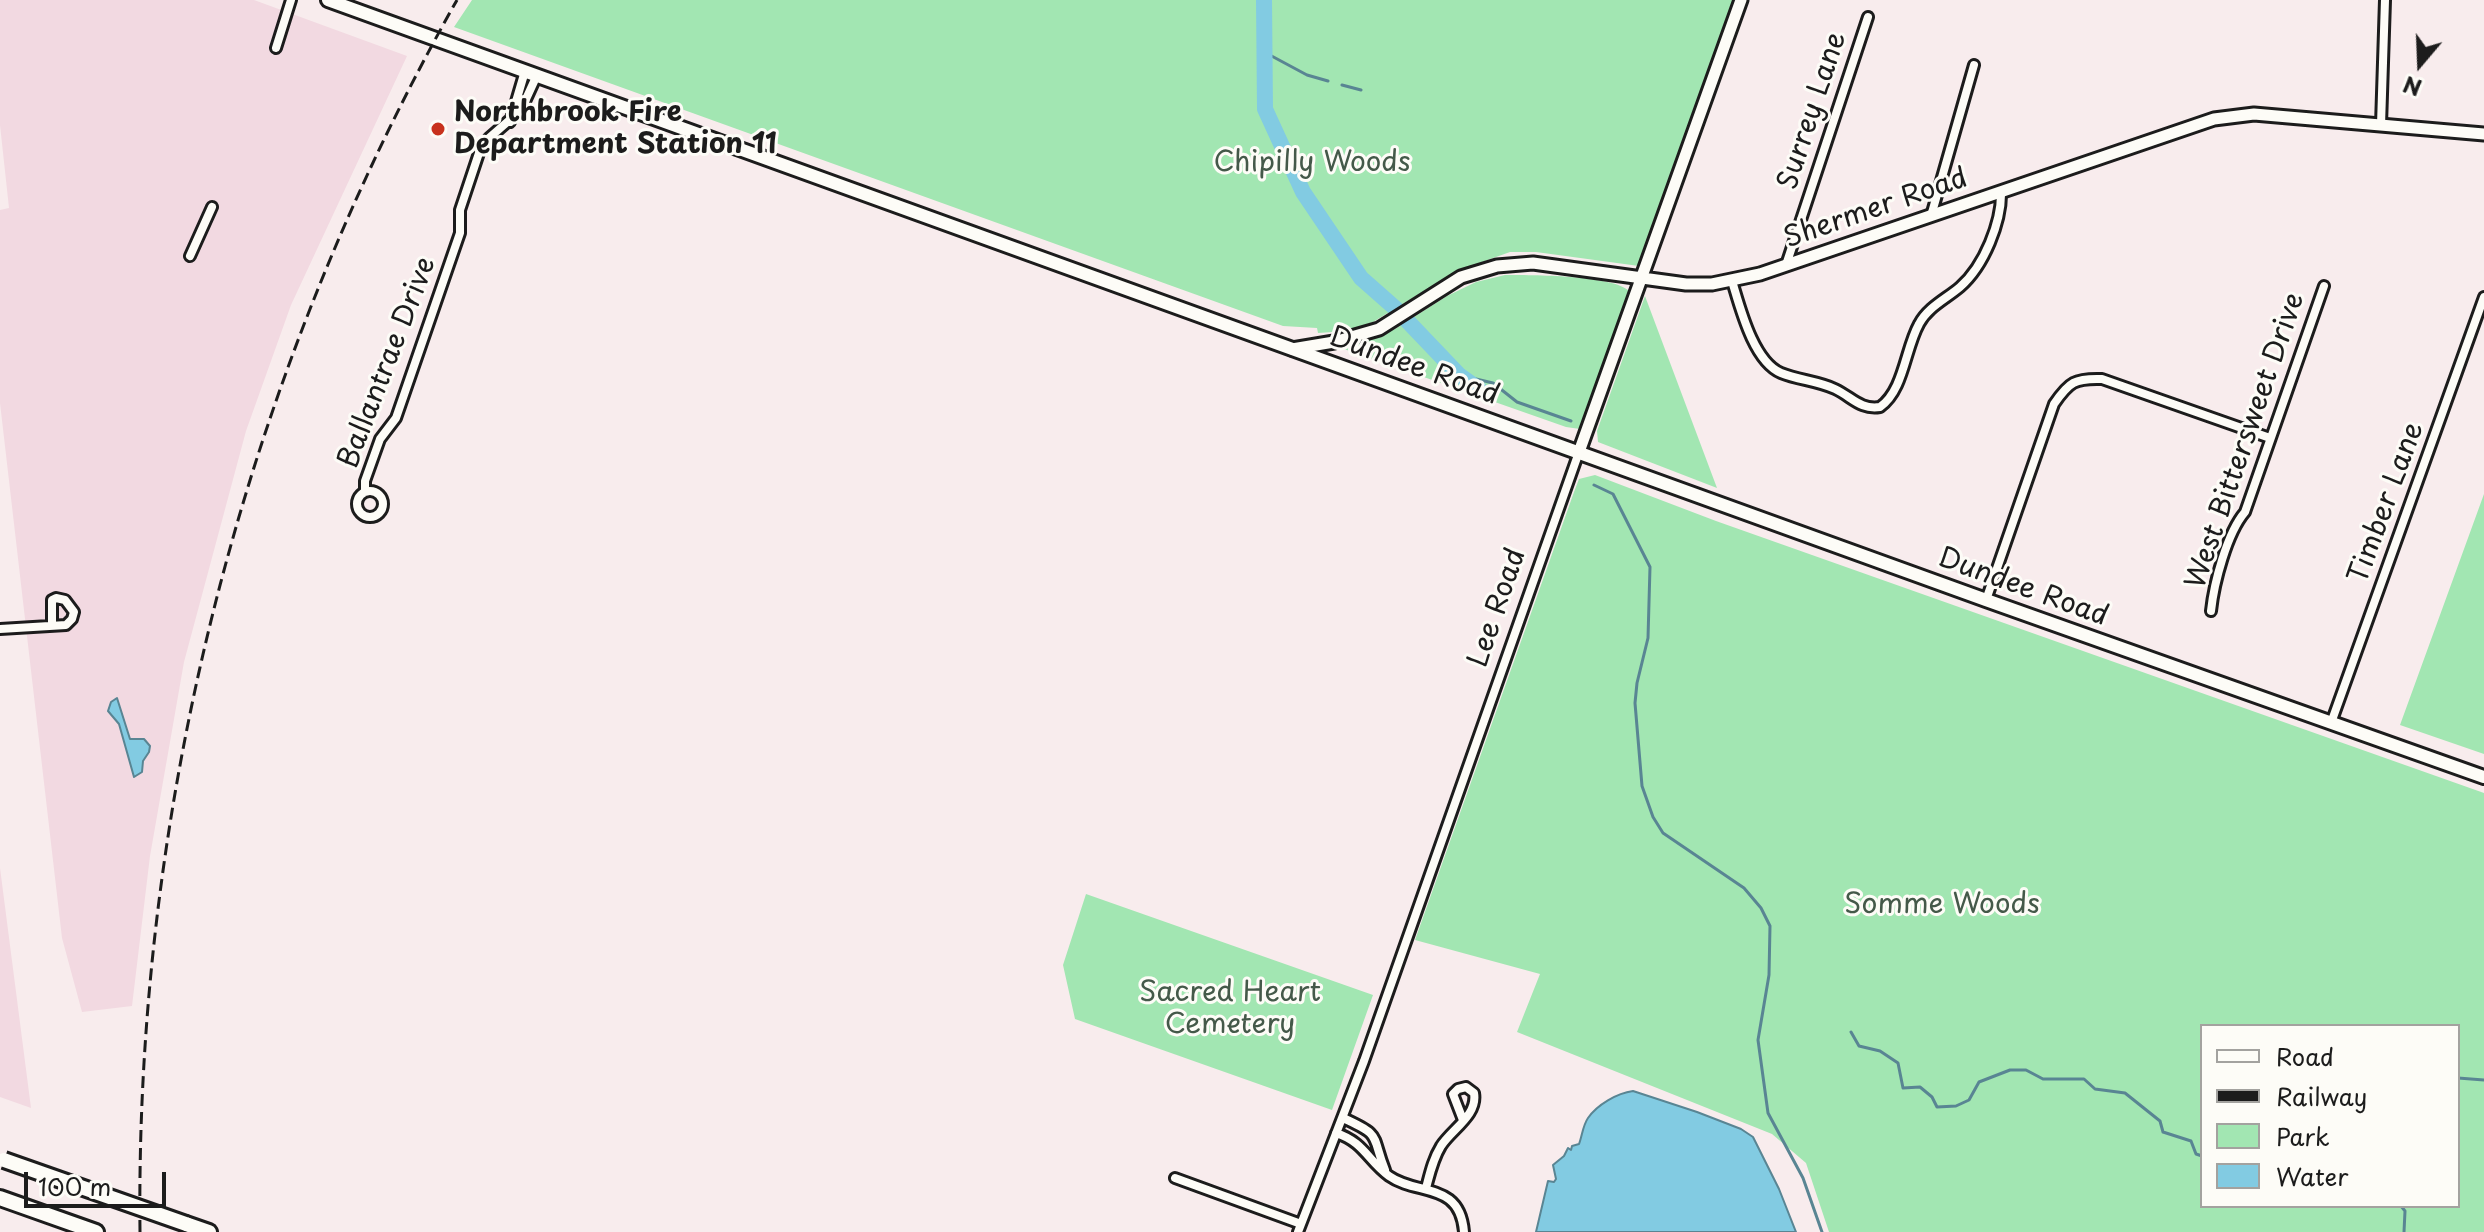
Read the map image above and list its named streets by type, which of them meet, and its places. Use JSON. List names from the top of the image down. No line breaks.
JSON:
{"streets":{"main road":["Shermer Road","Dundee Road","Lee Road"],"street":["Surrey Lane","Ballantrae Drive","West Bittersweet Drive","Timber Lane"]},"crossings":[["Surrey Lane","Shermer Road"],["Shermer Road","Dundee Road"],["Shermer Road","Lee Road"],["Ballantrae Drive","Dundee Road"],["Dundee Road","Timber Lane"],["Dundee Road","Lee Road"]],"parks":["Chipilly Woods","Somme Woods","Sacred Heart Cemetery"],"places":["Northbrook Fire Department Station 11"],"legend":["Road","Railway","Park","Water"],"scale_bar":"100 m","north":"bottom"}
